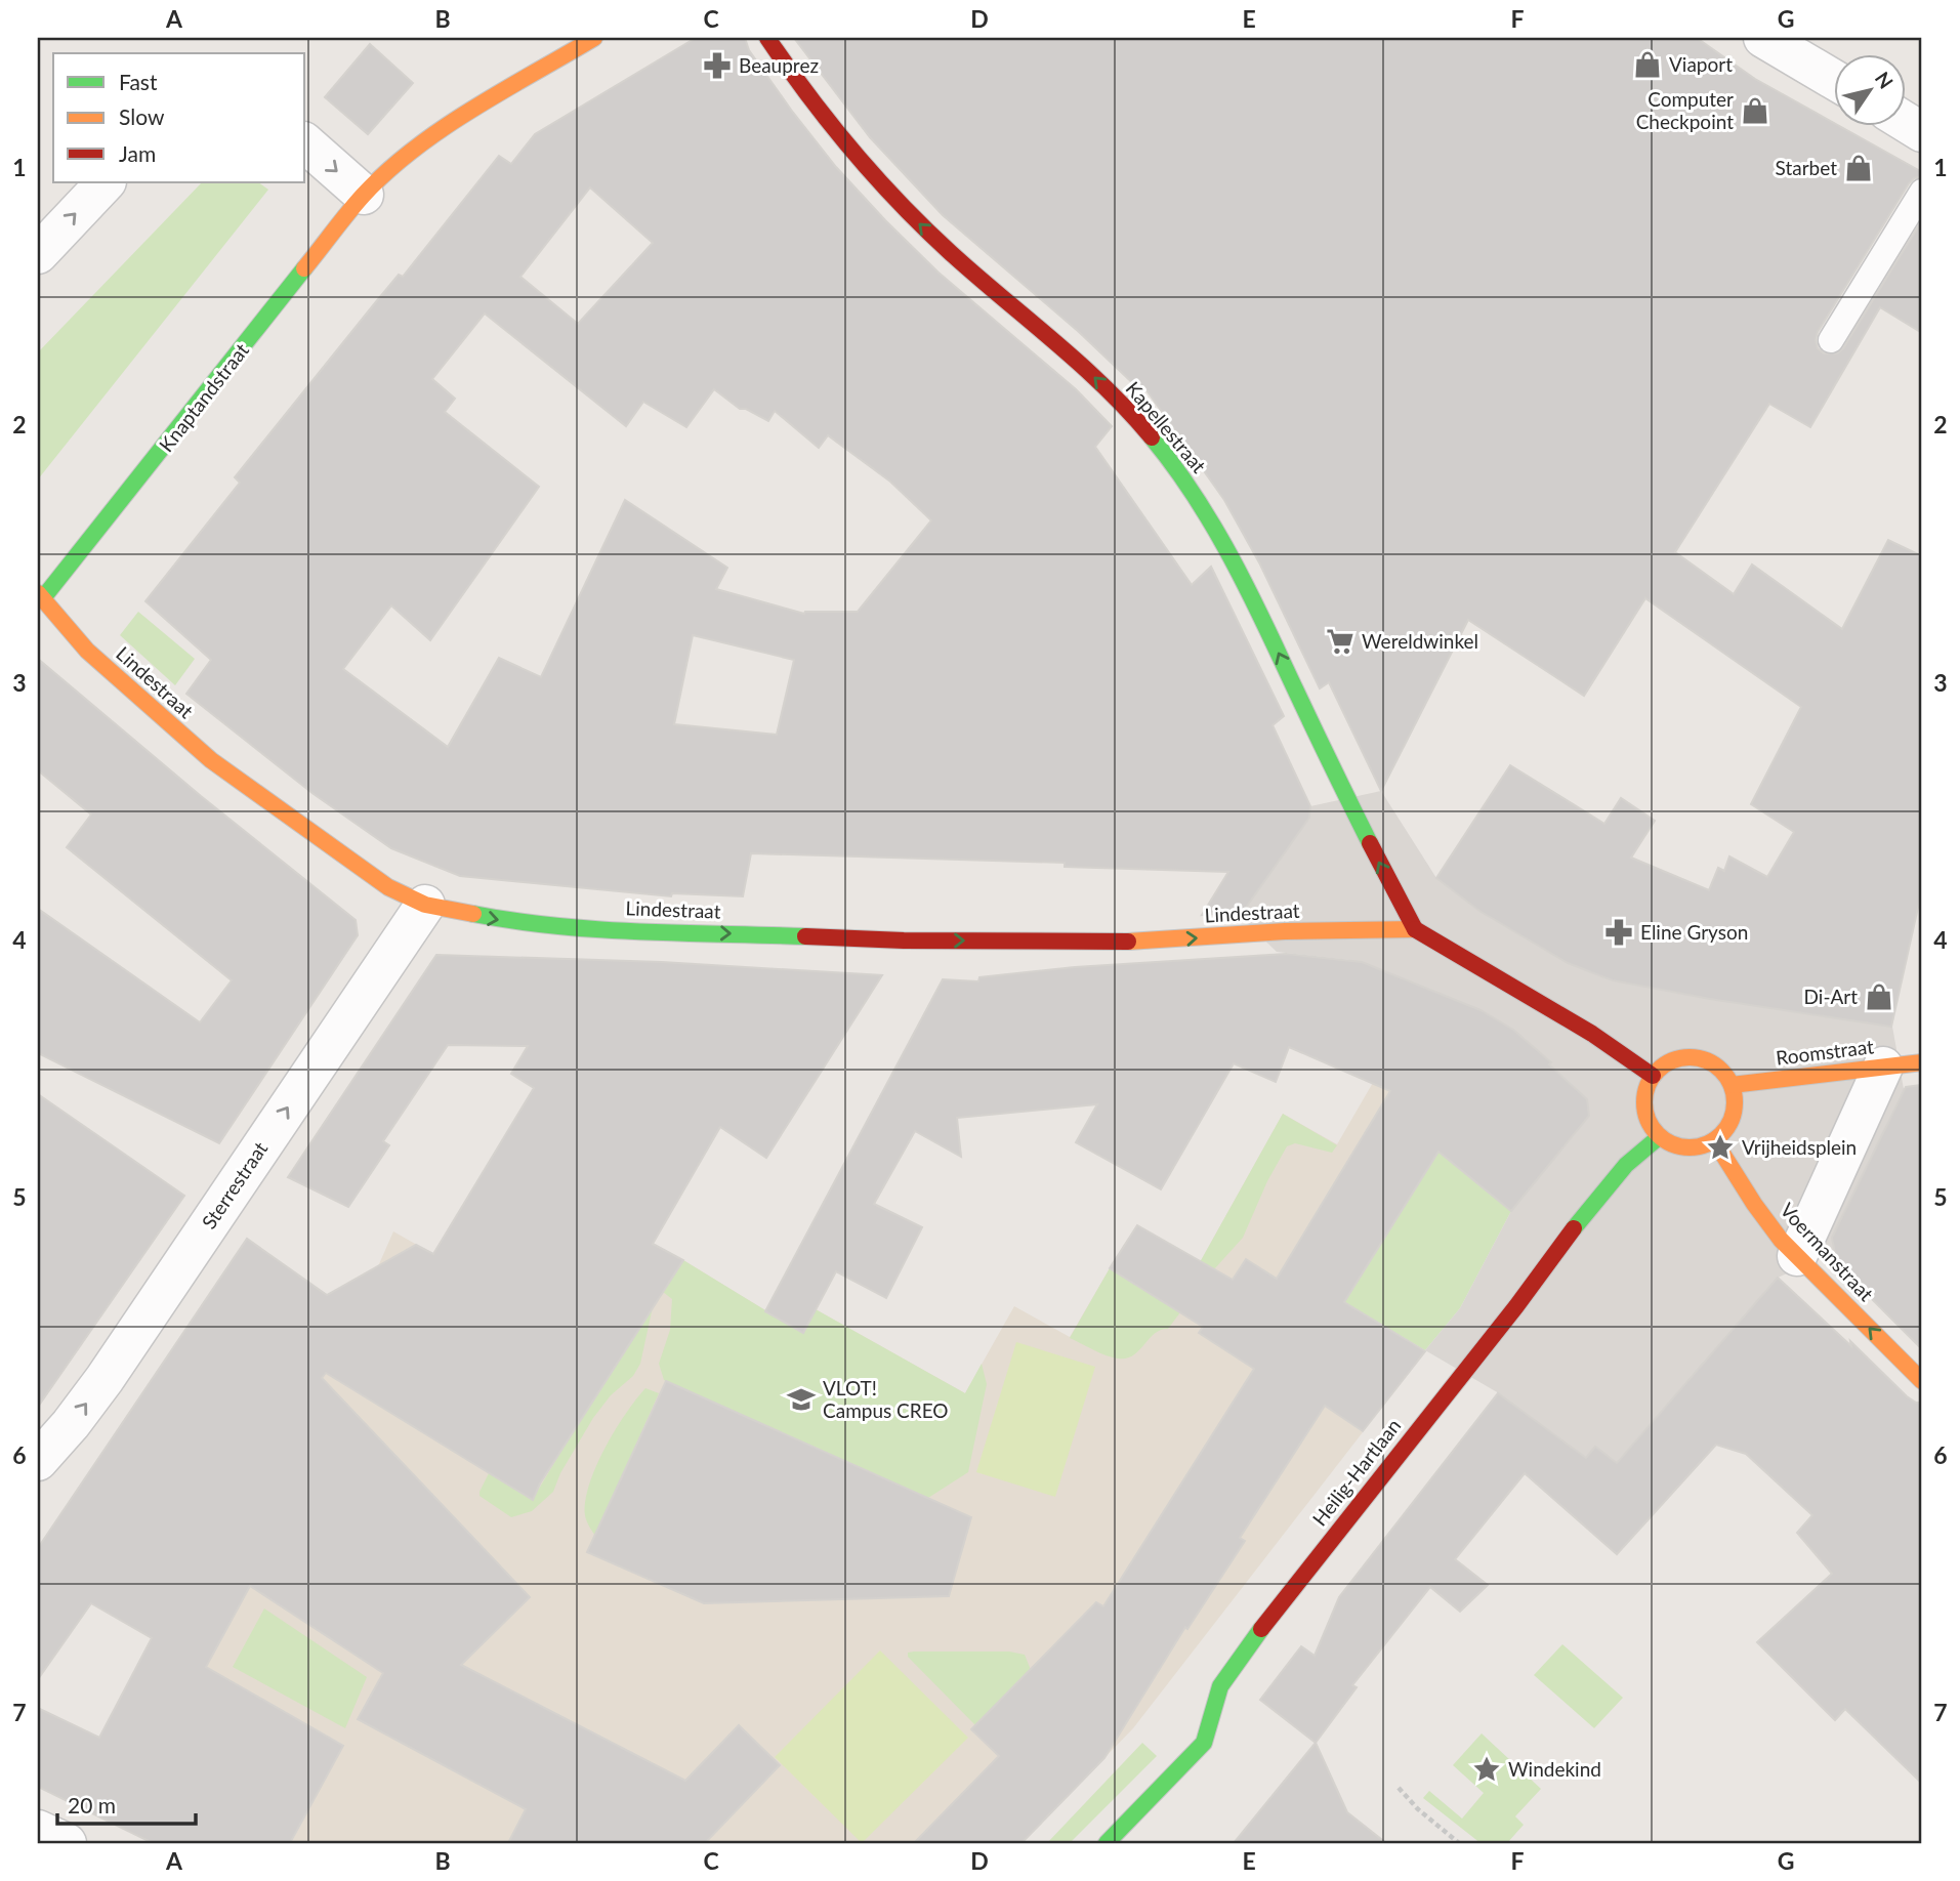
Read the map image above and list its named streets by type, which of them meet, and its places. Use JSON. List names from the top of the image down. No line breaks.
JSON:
{"streets":{"street":["Knaptandstraat","Kapellestraat","Lindestraat","Roomstraat","Sterrestraat","Voermanstraat","Heilig-Hartlaan"]},"crossings":[["Knaptandstraat","Lindestraat"],["Kapellestraat","Lindestraat"],["Lindestraat","Sterrestraat"],["Roomstraat","Voermanstraat"],["Roomstraat","Heilig-Hartlaan"],["Voermanstraat","Heilig-Hartlaan"]],"one_way":["Kapellestraat","Lindestraat","Sterrestraat","Voermanstraat"],"places":{"shop":["Viaport","Computer Checkpoint","Starbet","Di-Art"],"pharmacy":["Beauprez","Eline Gryson"],"supermarket":["Wereldwinkel"],"place":["Vrijheidsplein","Windekind"],"school or university":["VLOT! Campus CREO"]},"legend":["Fast","Slow","Jam"],"scale_bar":"20 m","north":"top right","grid":{"columns":["A","B","C","D","E","F","G"],"rows":["1","2","3","4","5","6","7"]}}
